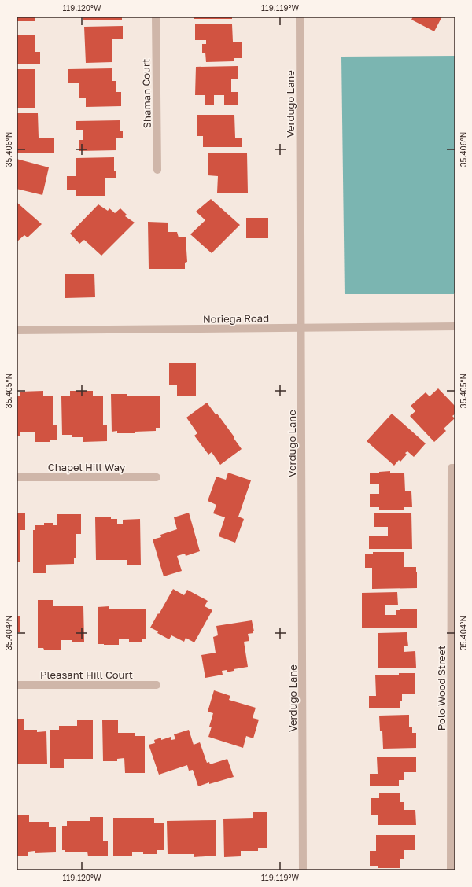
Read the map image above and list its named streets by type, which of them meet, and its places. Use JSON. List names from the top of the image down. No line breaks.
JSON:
{"streets":{"street":["Shaman Court","Verdugo Lane","Noriega Road","Chapel Hill Way","Pleasant Hill Court","Polo Wood Street"]},"crossings":[["Verdugo Lane","Noriega Road"]],"coordinates":["119.120°W","119.119°W","35.406°N","35.405°N","35.404°N"]}
